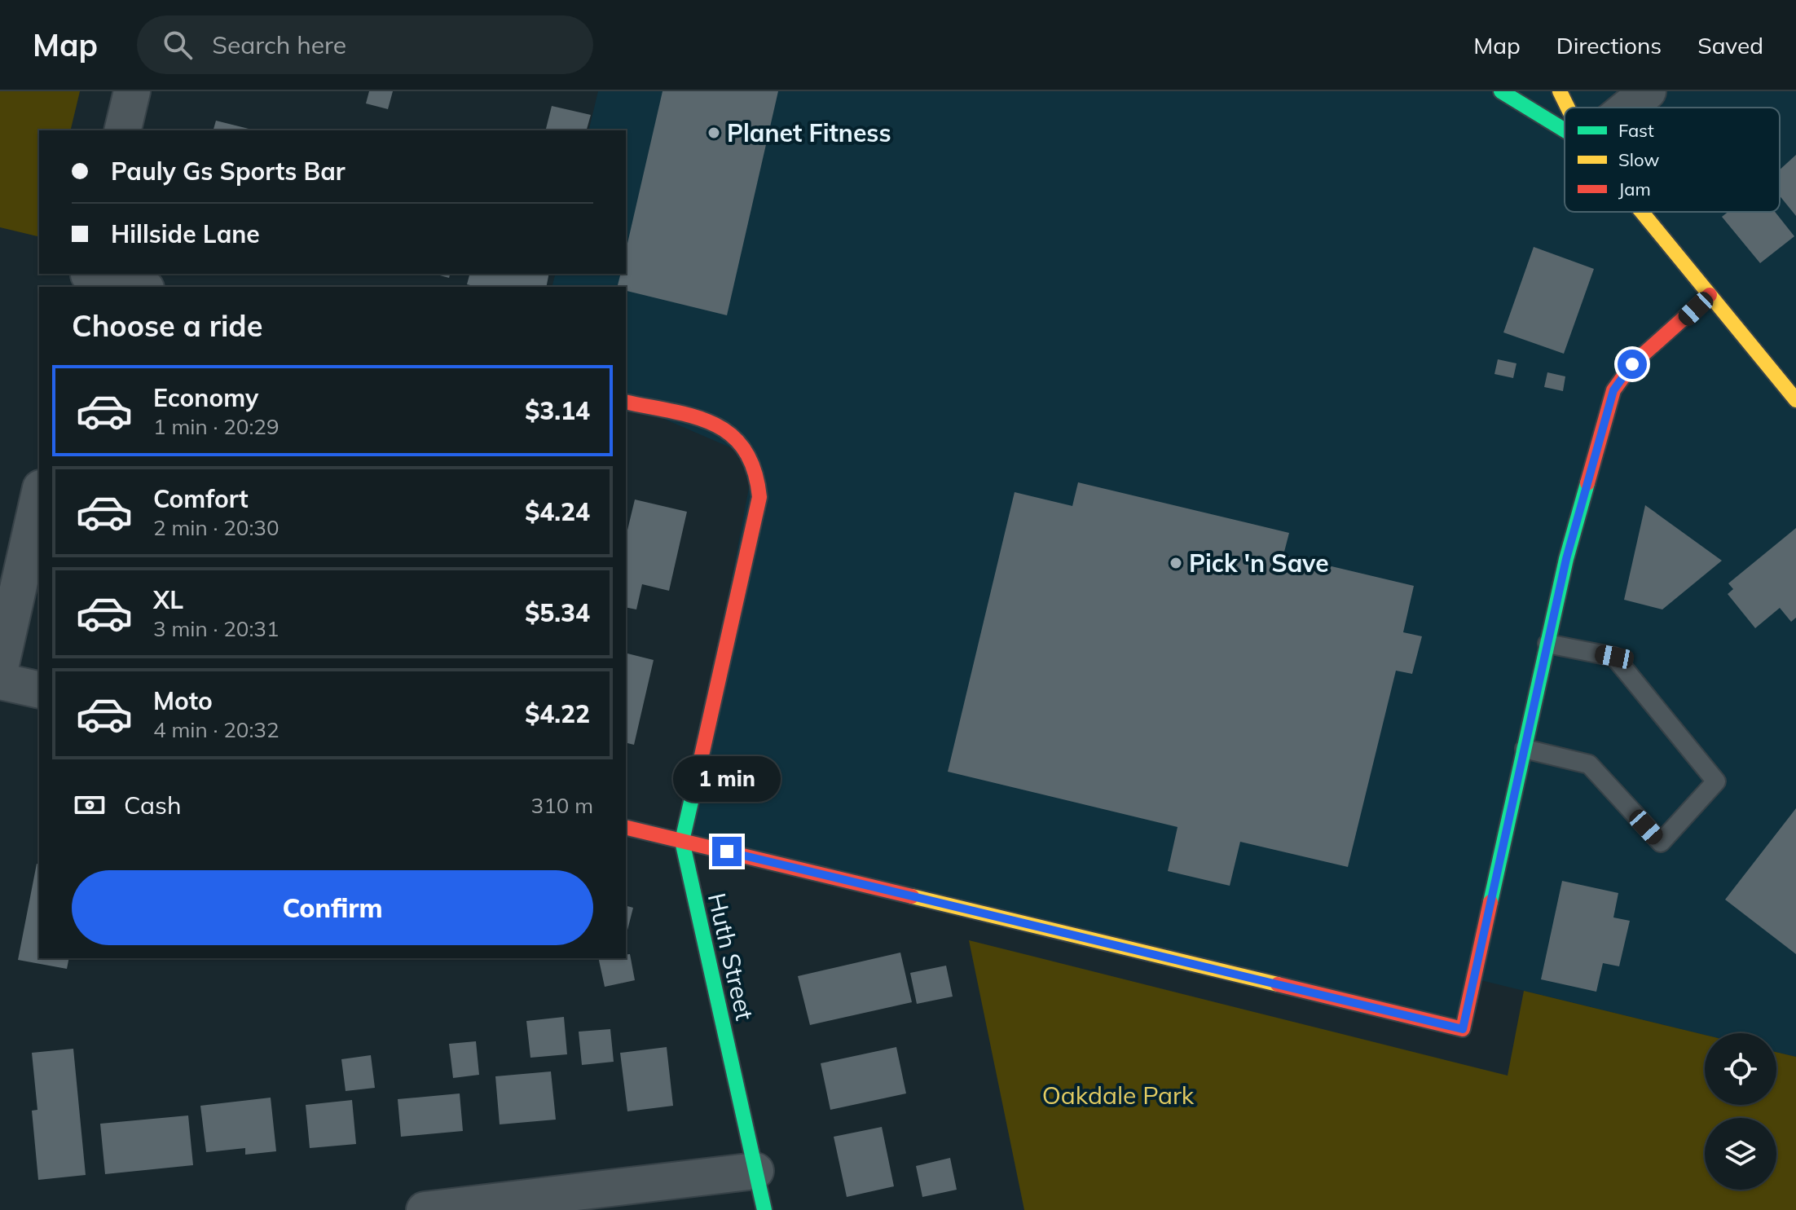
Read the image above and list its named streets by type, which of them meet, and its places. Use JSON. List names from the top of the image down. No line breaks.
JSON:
{"streets":{"street":["Huth Street"]},"parks":["Oakdale Park"],"places":["Planet Fitness","Pick 'n Save"],"legend":["Fast","Slow","Jam"],"page":{"header":"Map","search":"Search here","nav":["Map","Directions","Saved"],"banner":["Pauly Gs Sports Bar","Hillside Lane"],"heading":"Choose a ride","list":[{"name":"Economy","note":"1 min · 20:29","value":"$3.14"},{"name":"Comfort","note":"2 min · 20:30","value":"$4.24"},{"name":"XL","note":"3 min · 20:31","value":"$5.34"},{"name":"Moto","note":"4 min · 20:32","value":"$4.22"}],"bubble":"1 min","pay":["Cash","310 m"],"buttons":"Confirm"}}
